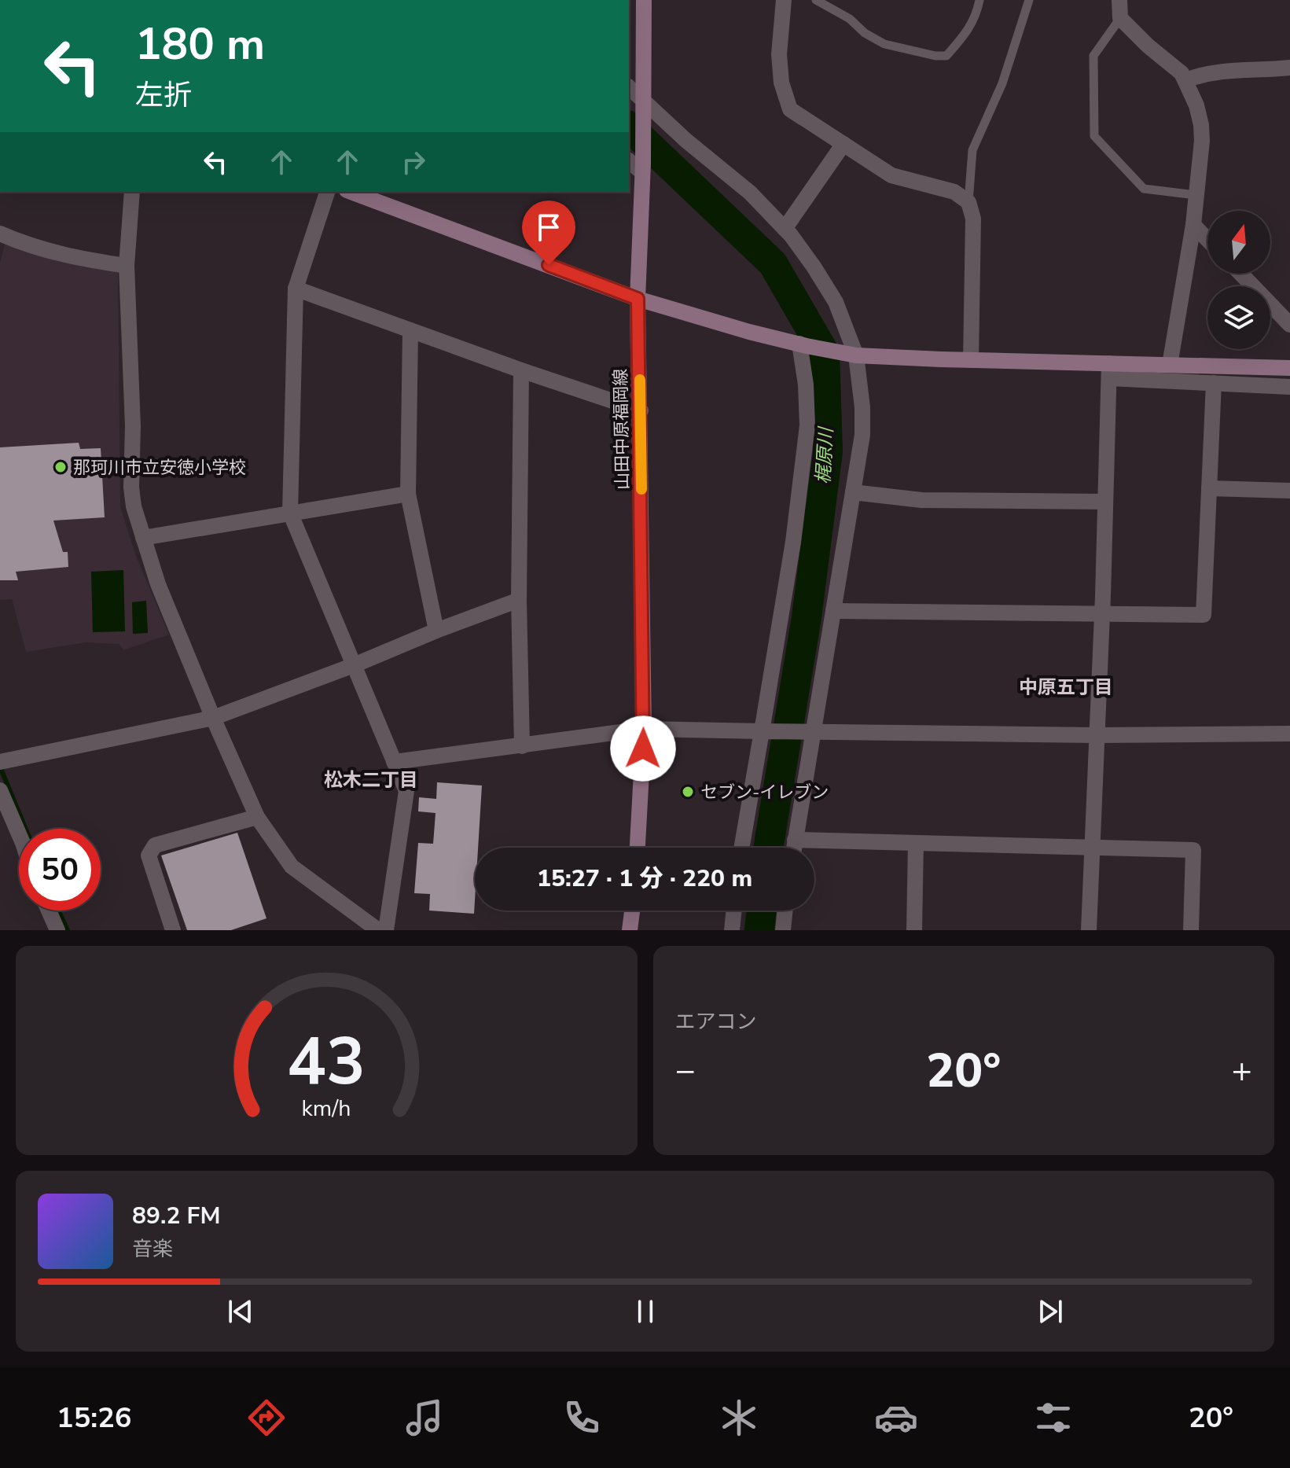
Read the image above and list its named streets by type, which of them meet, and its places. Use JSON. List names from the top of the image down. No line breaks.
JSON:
{"streets":{"street":["山田中原福岡線"]},"districts":["中原五丁目","松木二丁目"],"water":["梶原川"],"places":["那珂川市立安徳小学校","セブン-イレブン"],"north":"top","page":{"turn":["180 m","左折"],"limit":"50","trip":"15:27 · 1 分 · 220 m","tile":"エアコン","heat":["−","20°","+"],"song":["89.2 FM","音楽"],"tabs":["15:26","20°"],"gauge":["43","km/h"]}}
